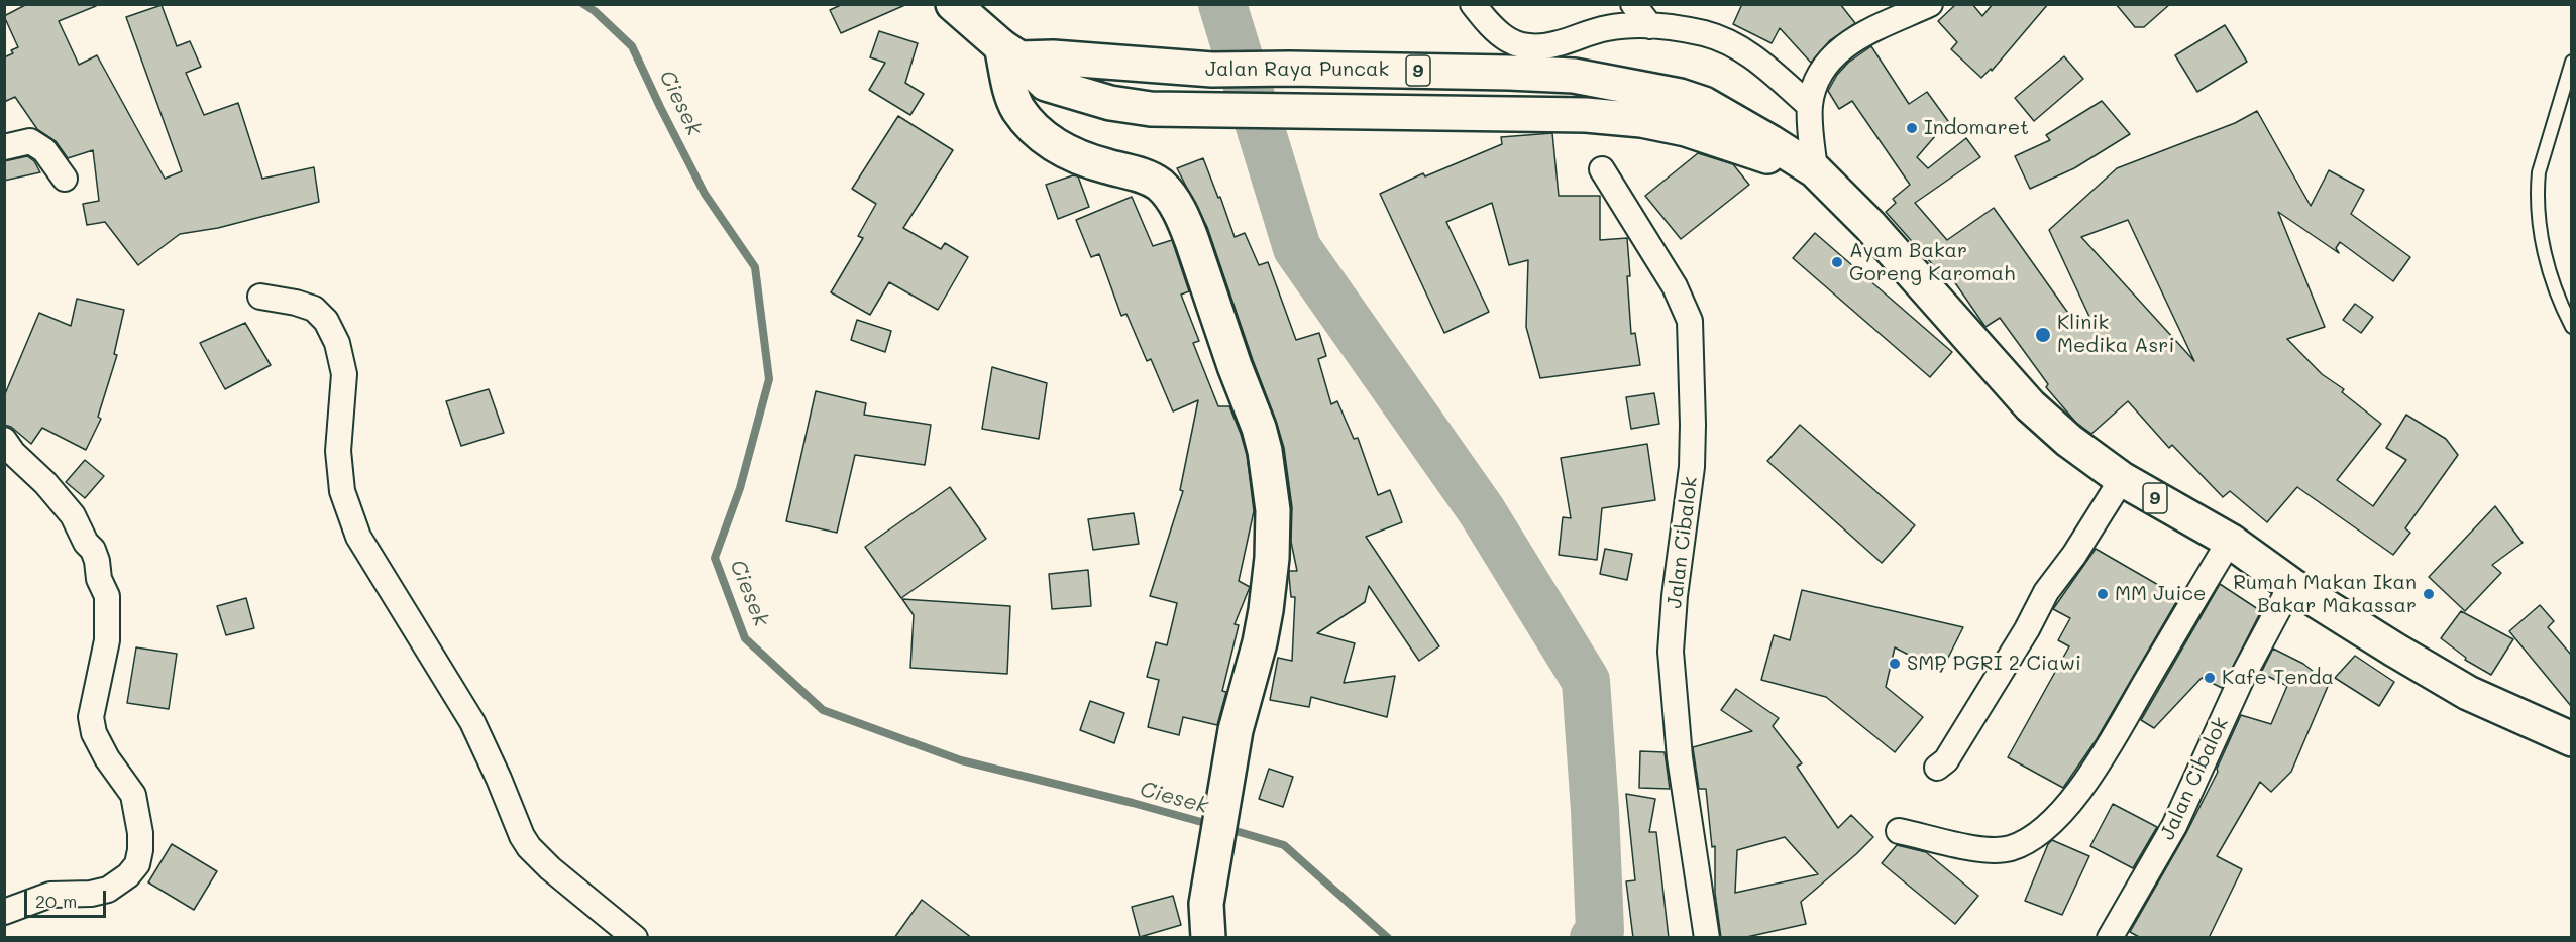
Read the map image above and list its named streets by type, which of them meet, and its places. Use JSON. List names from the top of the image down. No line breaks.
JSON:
{"streets":{"main road":["Jalan Raya Puncak","9"],"street":["Jalan Cibalok"]},"crossings":[["Jalan Raya Puncak","Jalan Cibalok"]],"water":["Ciesek"],"places":["Indomaret","Ayam Bakar Goreng Karomah","Klinik Medika Asri","MM Juice","Rumah Makan Ikan Bakar Makassar","SMP PGRI 2 Ciawi","Kafe Tenda"],"scale_bar":"20 m"}
